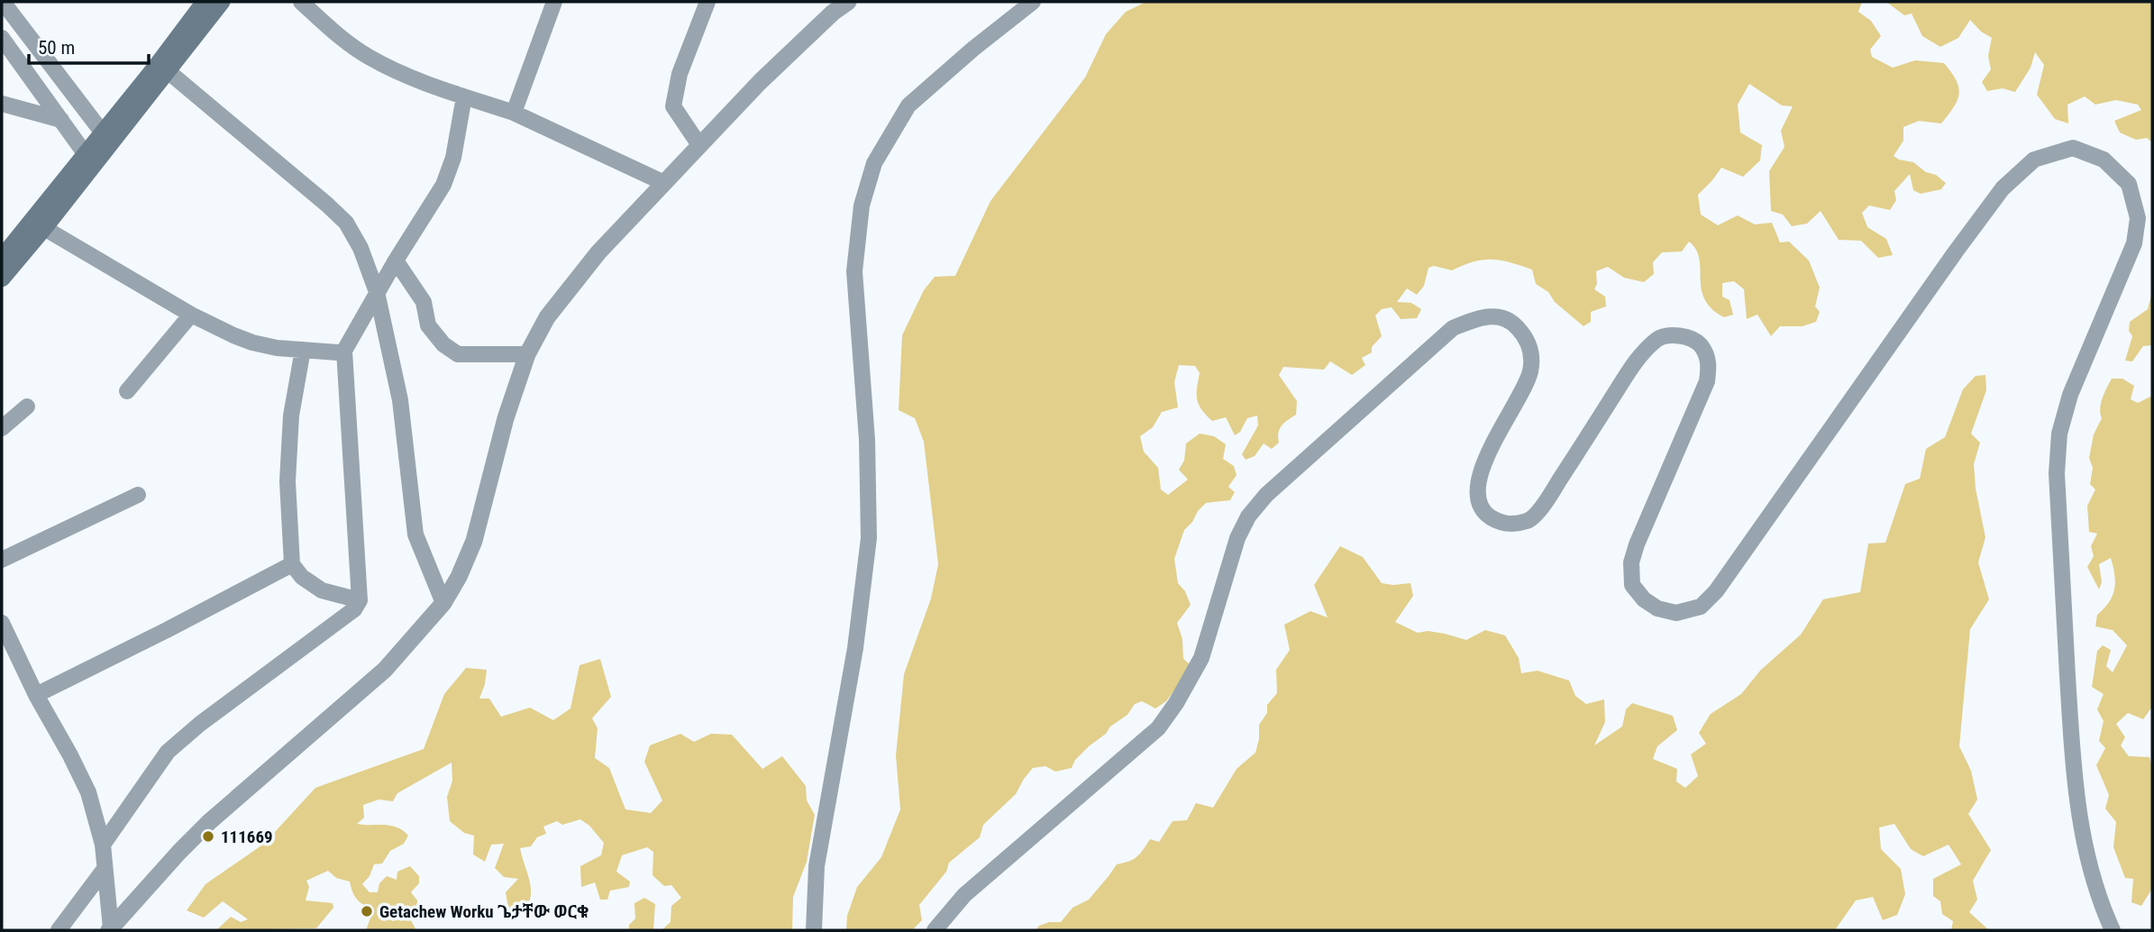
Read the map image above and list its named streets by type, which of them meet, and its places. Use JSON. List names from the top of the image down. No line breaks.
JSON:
{"places":["111669","Getachew Worku ጌታቸው ወርቁ"],"scale_bar":"50 m"}
